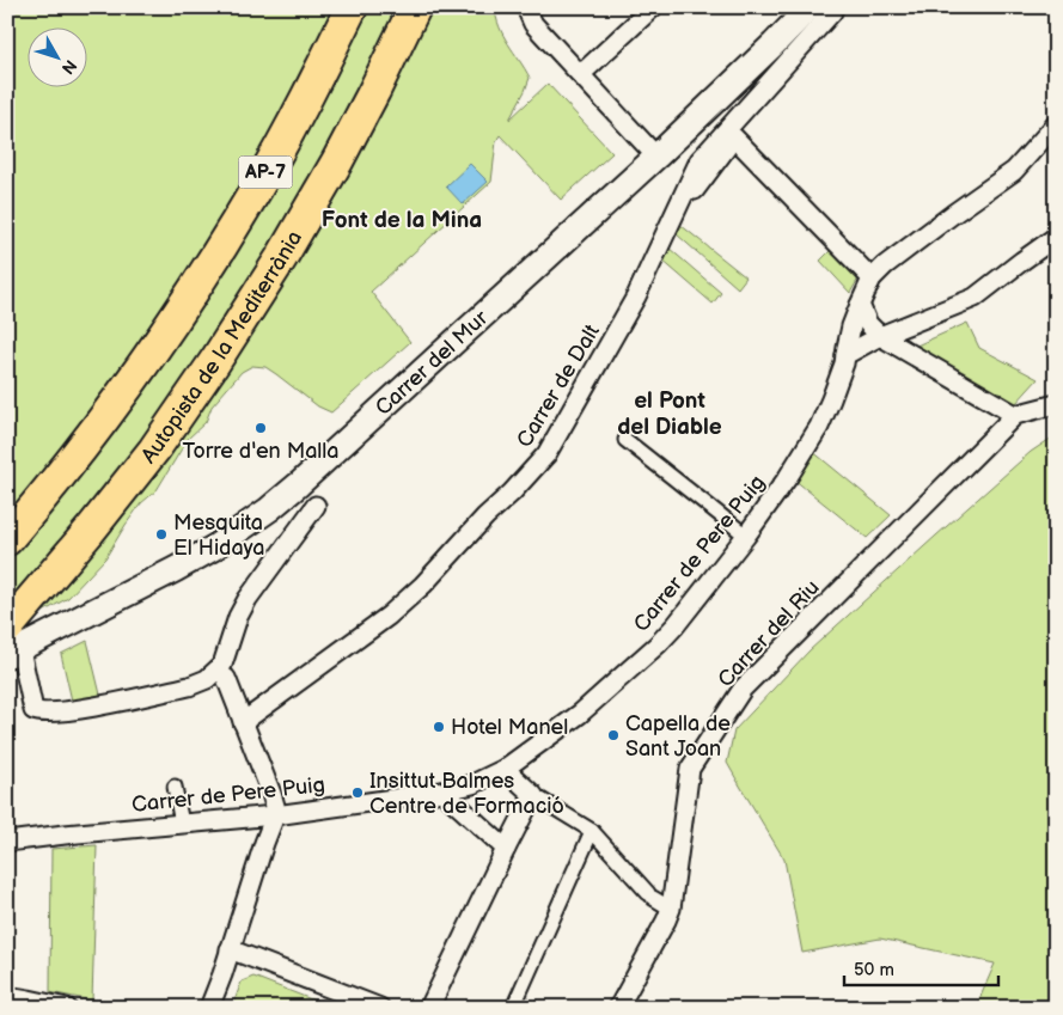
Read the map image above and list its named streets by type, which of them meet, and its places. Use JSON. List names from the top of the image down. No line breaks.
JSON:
{"streets":{"highway":["AP-7","Autopista de la Mediterrània"],"main road":["Carrer del Mur"],"street":["Carrer de Dalt","Carrer de Pere Puig","Carrer del Riu"]},"crossings":[["Autopista de la Mediterrània","Carrer del Mur"]],"districts":["Font de la Mina","el Pont del Diable"],"places":["Torre d'en Malla","Mesquita El Hidaya","Hotel Manel","Capella de Sant Joan","Insittut Balmes Centre de Formació"],"scale_bar":"50 m","north":"bottom right"}
